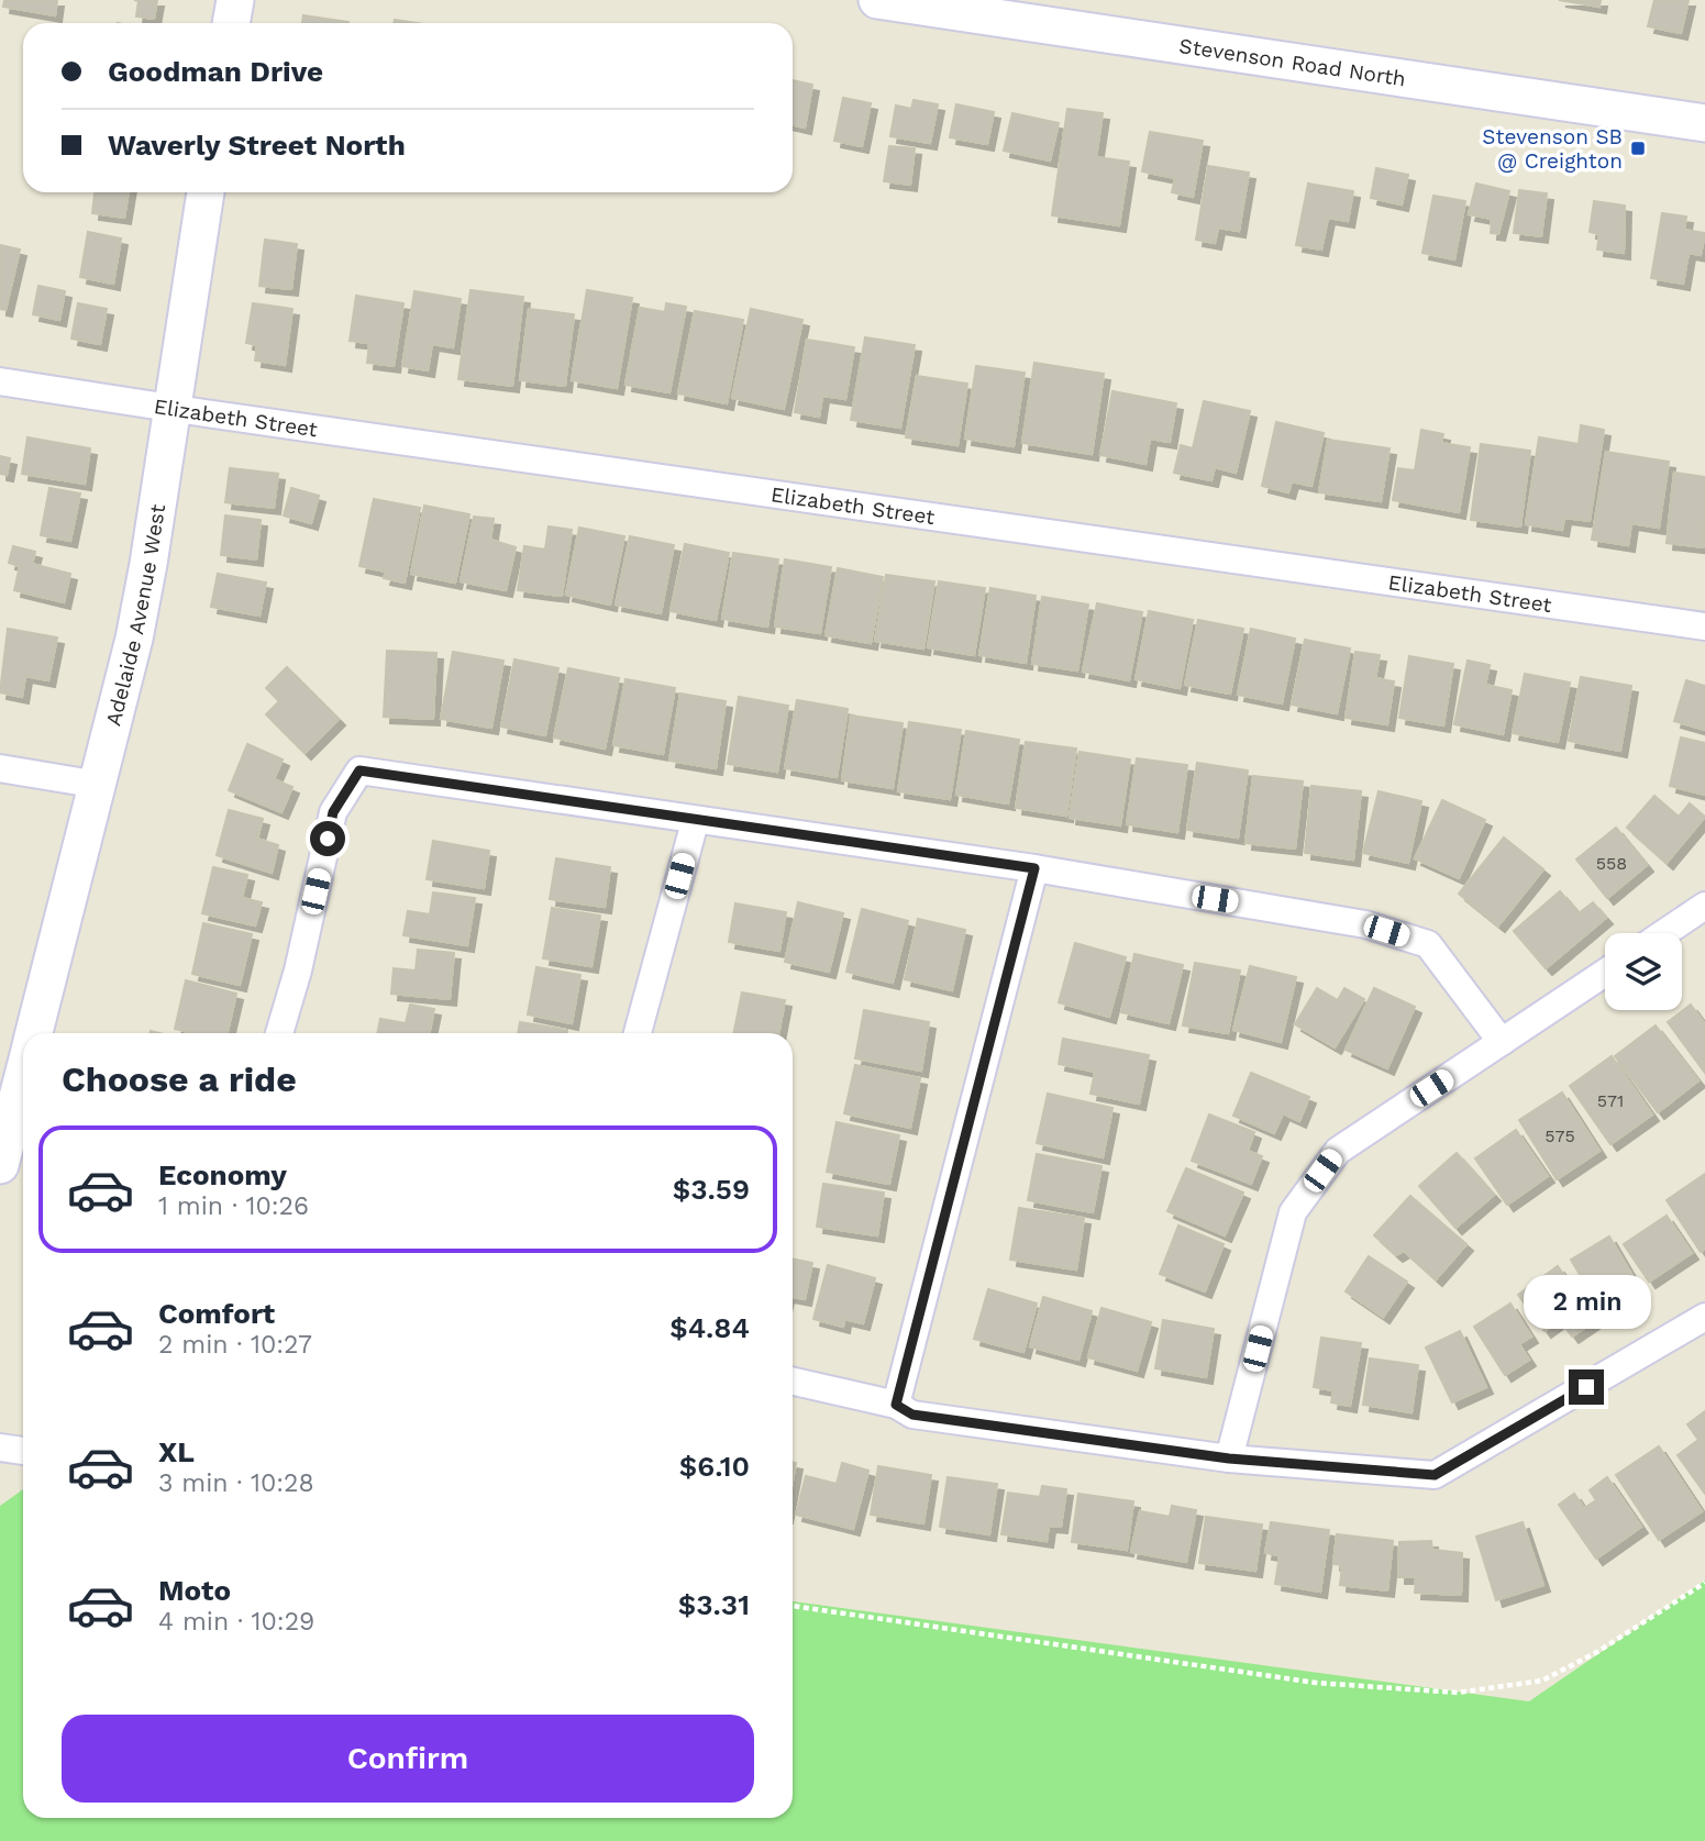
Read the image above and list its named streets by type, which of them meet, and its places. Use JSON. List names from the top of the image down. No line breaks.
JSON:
{"streets":{"main road":["Stevenson Road North","Adelaide Avenue West"],"street":["Elizabeth Street"]},"crossings":[["Elizabeth Street","Adelaide Avenue West"]],"places":{"transit":["Stevenson SB @ Creighton"]},"house_numbers":["558","571","575"],"page":{"banner":["Goodman Drive","Waverly Street North"],"heading":"Choose a ride","list":[{"name":"Economy","note":"1 min · 10:26","value":"$3.59"},{"name":"Comfort","note":"2 min · 10:27","value":"$4.84"},{"name":"XL","note":"3 min · 10:28","value":"$6.10"},{"name":"Moto","note":"4 min · 10:29","value":"$3.31"}],"bubble":"2 min","buttons":"Confirm"}}
